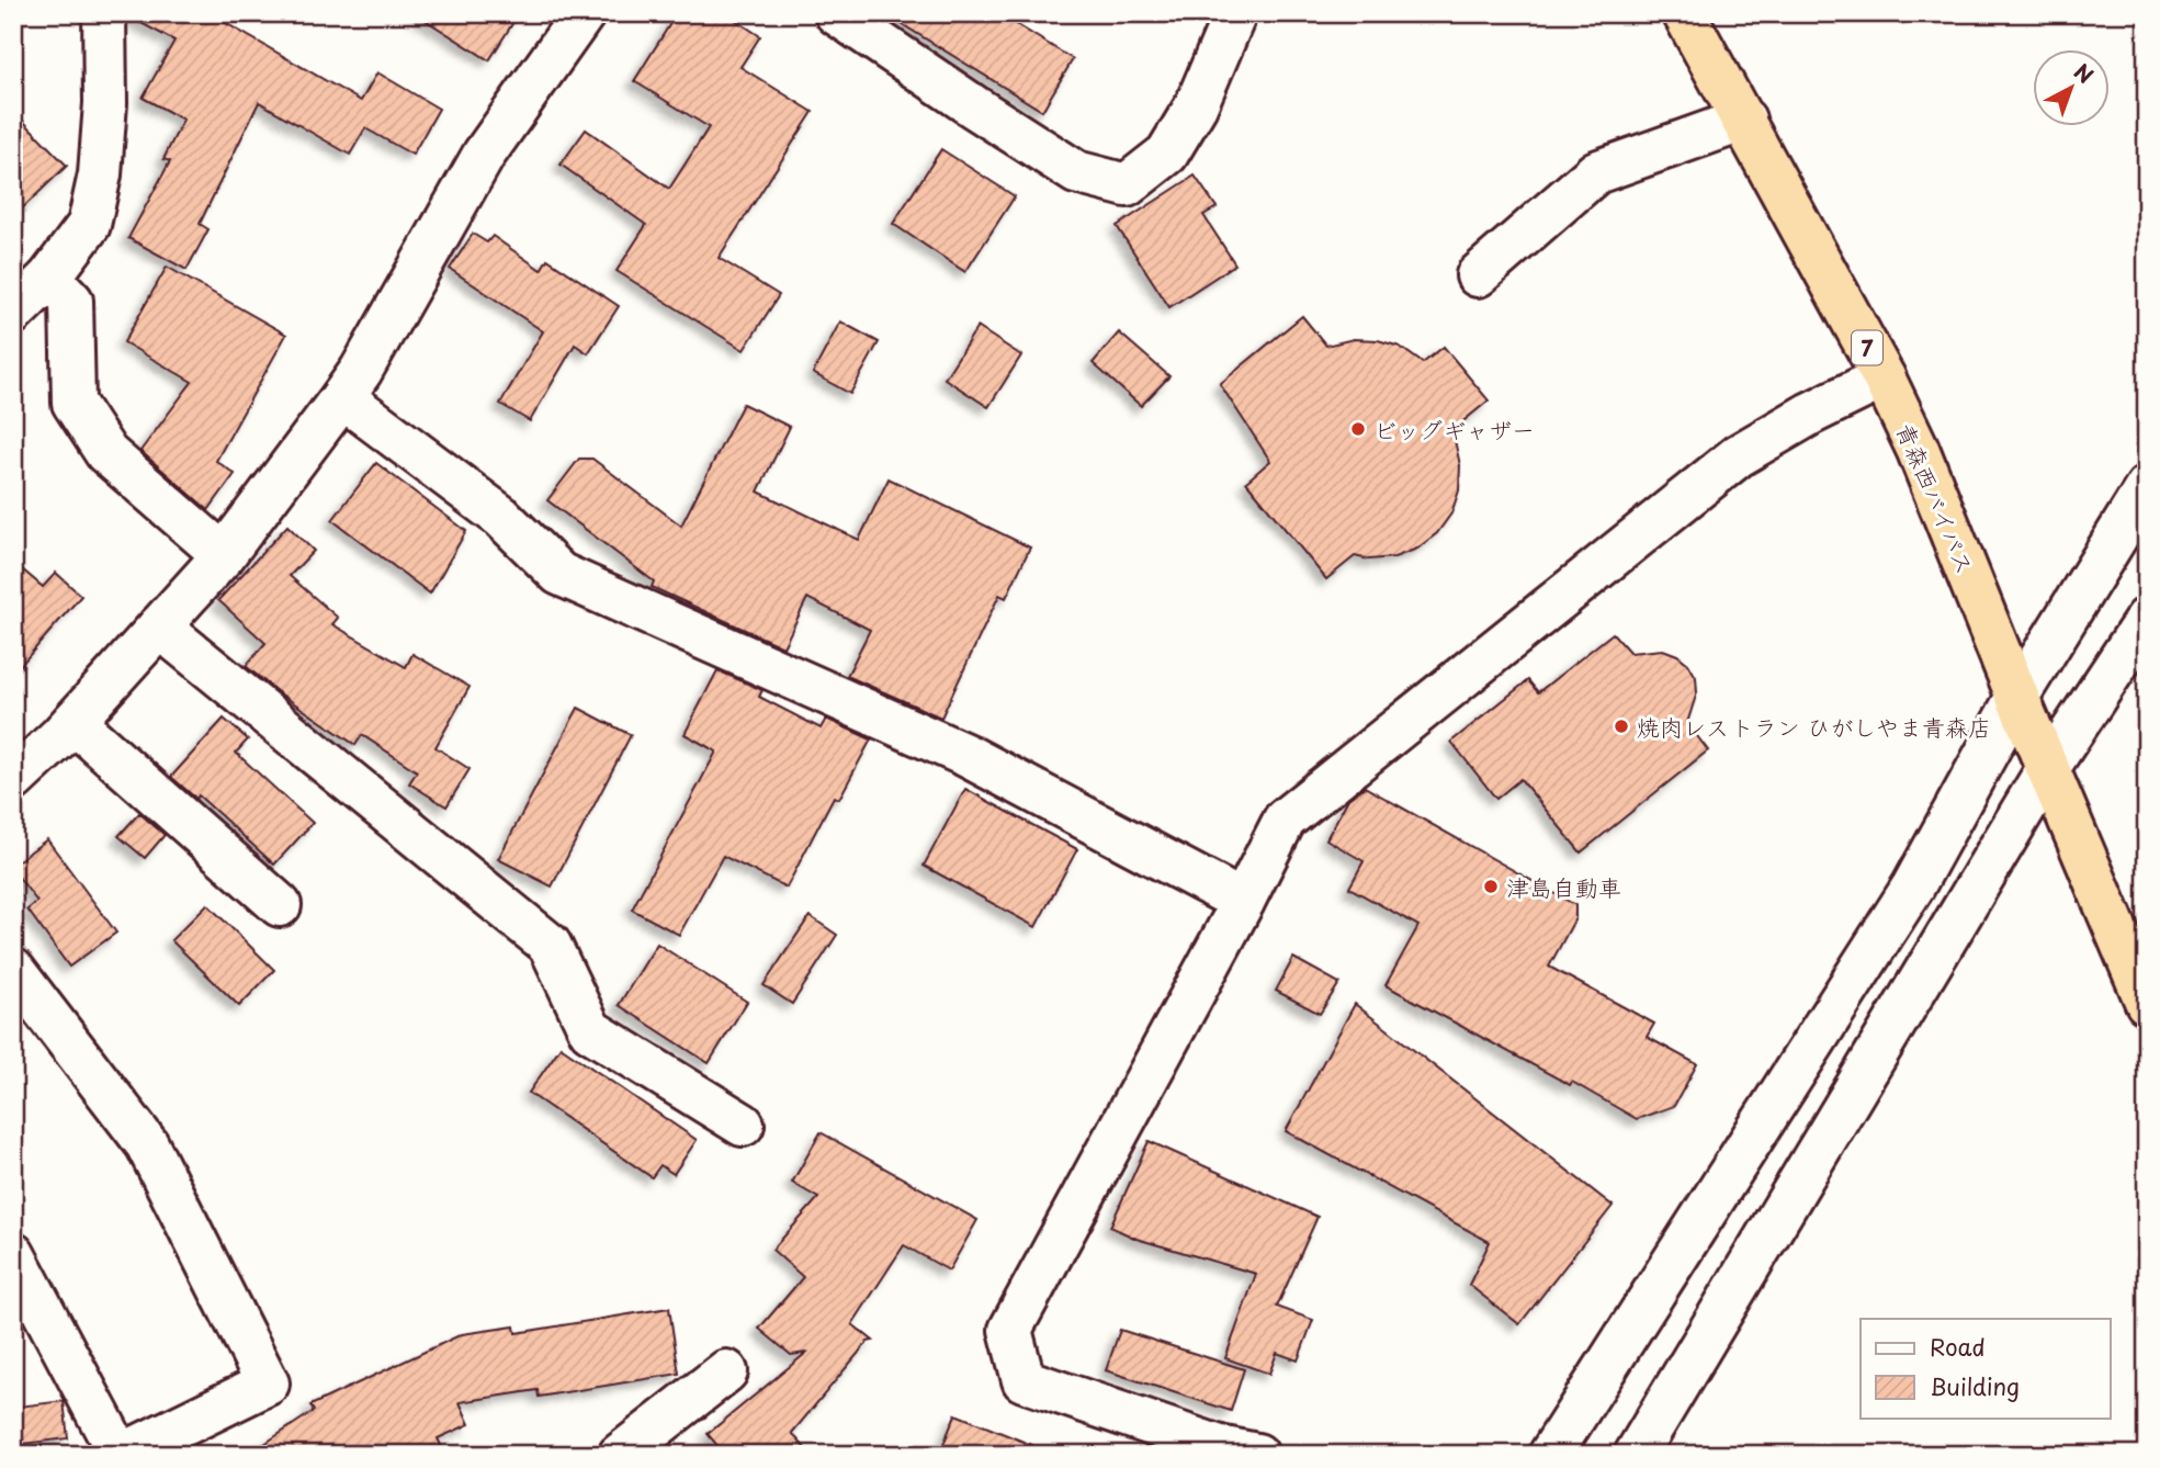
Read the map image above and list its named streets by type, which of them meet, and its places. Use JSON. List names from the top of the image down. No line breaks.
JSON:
{"streets":{"highway":["7","青森西バイパス"]},"places":["ビッグギャザー","焼肉レストラン ひがしやま青森店","津島自動車"],"legend":["Road","Building"],"north":"top right"}
